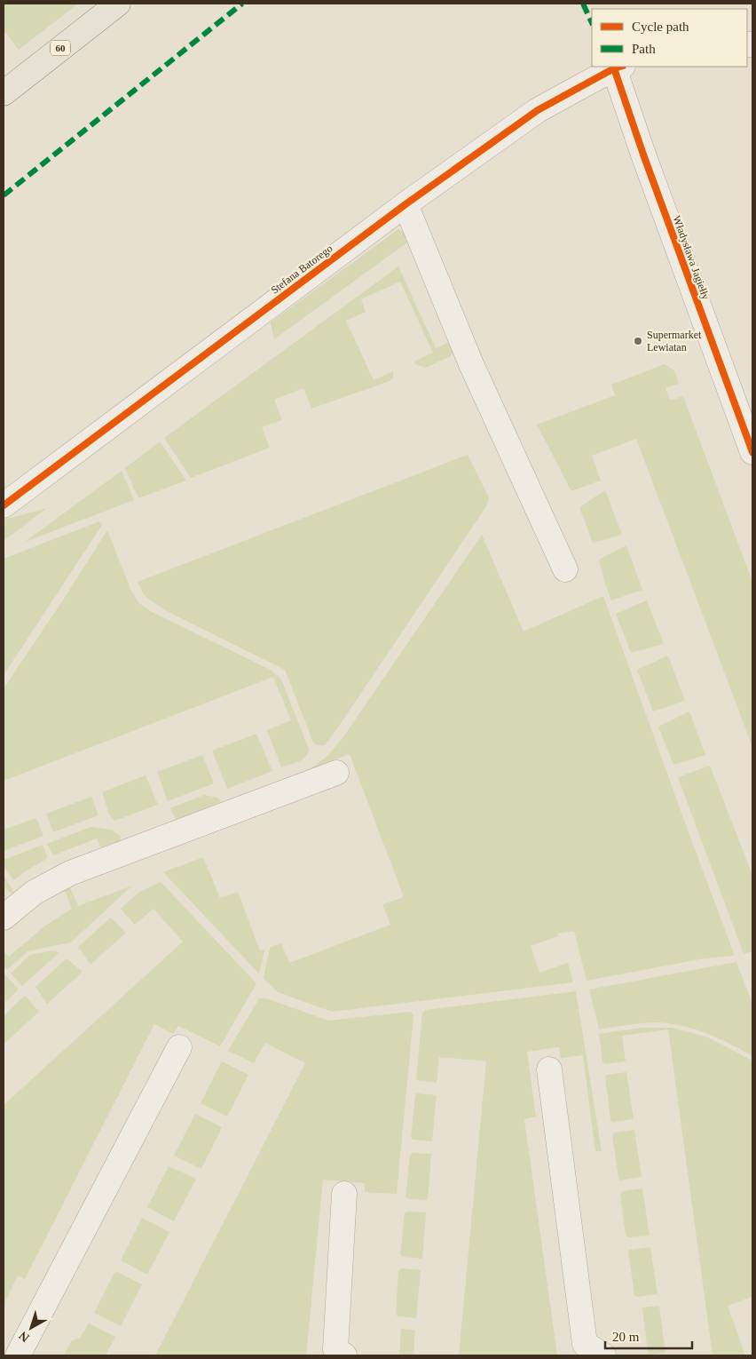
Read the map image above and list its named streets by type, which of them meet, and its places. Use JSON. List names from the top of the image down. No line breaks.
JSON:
{"streets":{"main road":["60"],"street":["Władysława Jagiełły","Stefana Batorego"]},"crossings":[["Władysława Jagiełły","Stefana Batorego"]],"places":["Supermarket Lewiatan"],"legend":["Cycle path","Path"],"scale_bar":"20 m","north":"bottom left"}
